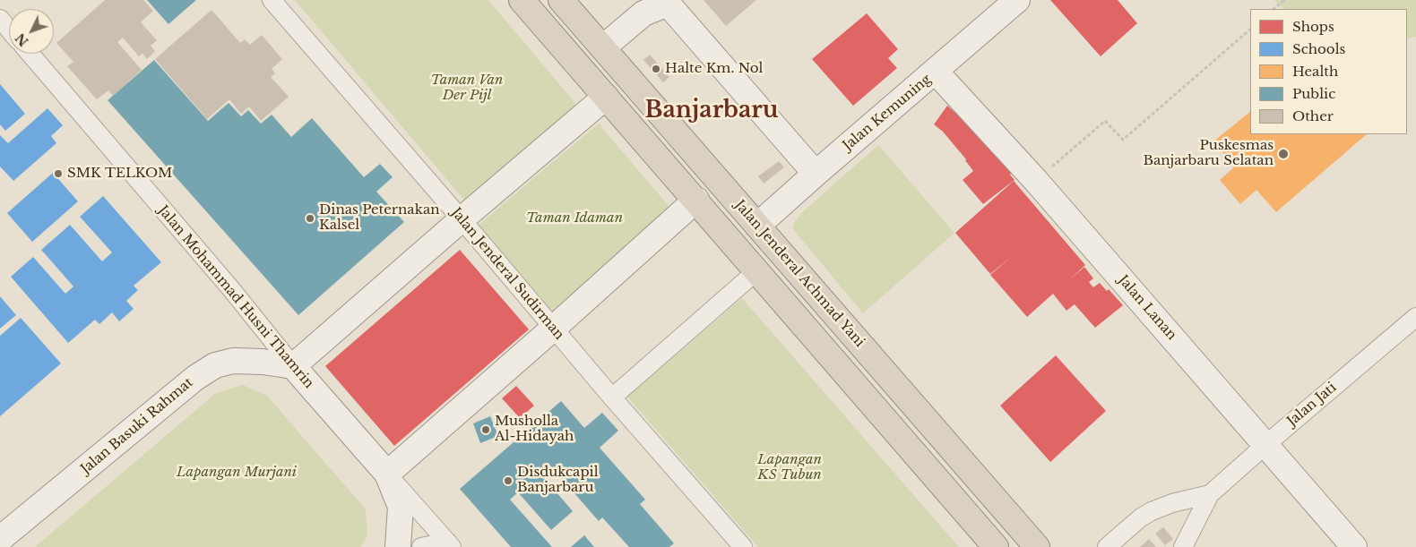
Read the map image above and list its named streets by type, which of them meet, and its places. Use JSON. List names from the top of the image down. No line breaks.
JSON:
{"streets":{"highway":["Jalan Jenderal Achmad Yani"],"main road":["Jalan Kemuning","Jalan Mohammad Husni Thamrin","Jalan Lanan","Jalan Basuki Rahmat"],"street":["Jalan Jenderal Sudirman","Jalan Jati"]},"crossings":[["Jalan Kemuning","Jalan Jenderal Achmad Yani"],["Jalan Kemuning","Jalan Lanan"],["Jalan Mohammad Husni Thamrin","Jalan Basuki Rahmat"],["Jalan Lanan","Jalan Jati"]],"districts":["Banjarbaru"],"parks":["Taman Van Der Pijl","Taman Idaman","Lapangan KS Tubun","Lapangan Murjani"],"places":["Halte Km. Nol","Puskesmas Banjarbaru Selatan","SMK TELKOM","Dinas Peternakan Kalsel","Musholla Al-Hidayah","Disdukcapil Banjarbaru"],"legend":["Shops","Schools","Health","Public","Other"],"north":"bottom left"}
